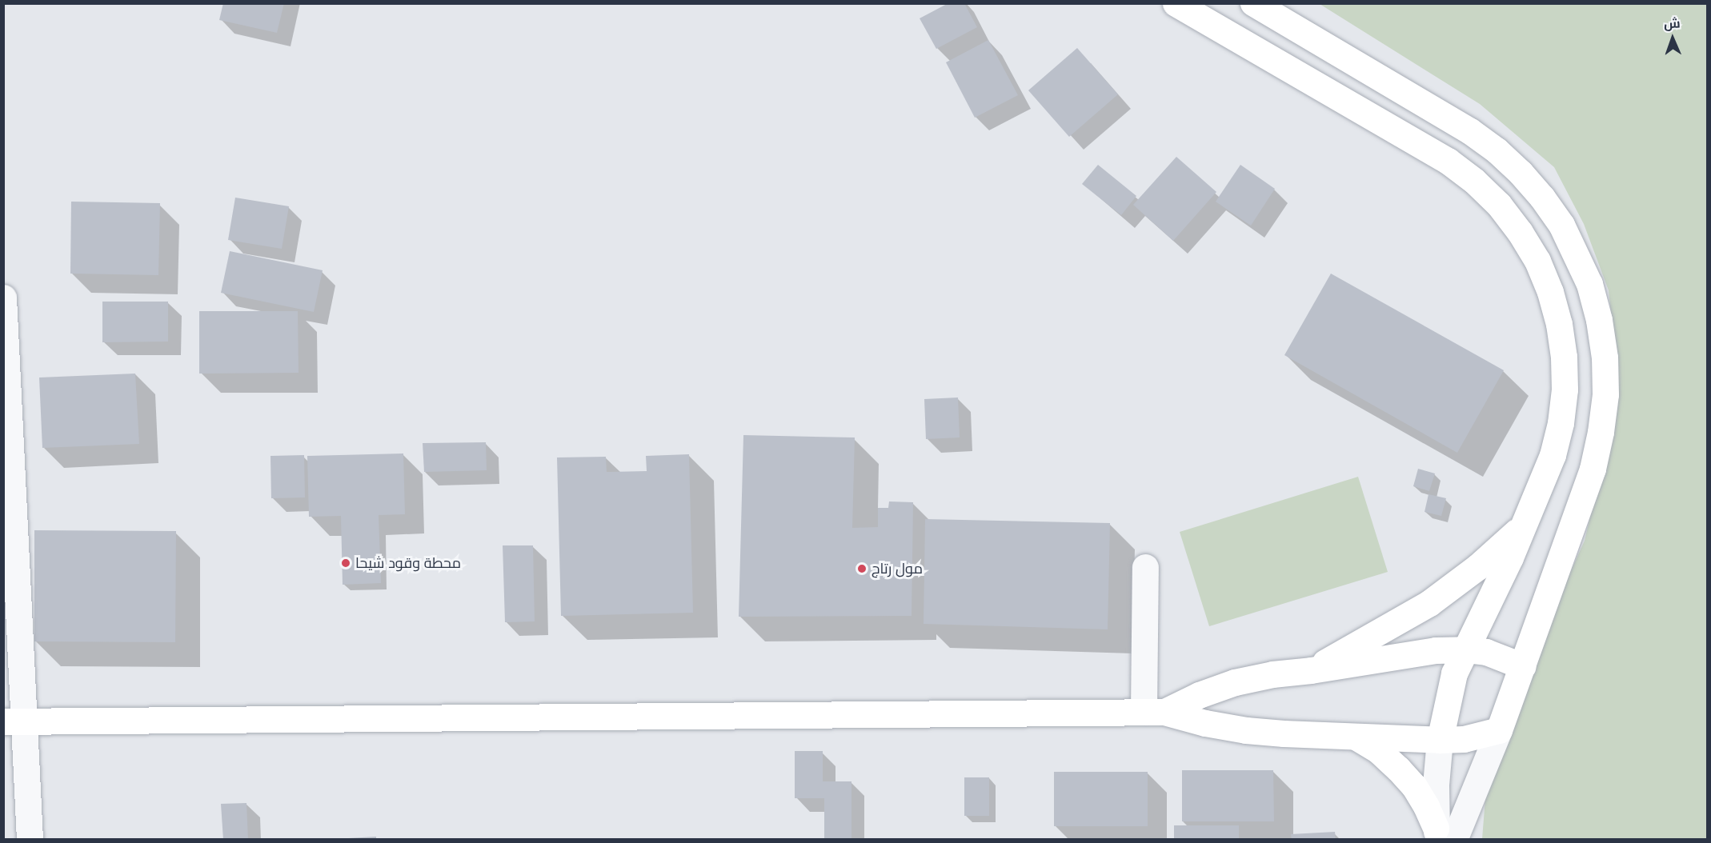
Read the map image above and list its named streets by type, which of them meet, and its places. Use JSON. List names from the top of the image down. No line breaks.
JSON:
{"places":["محطة وقود شيحا","مول رتاج"],"north":"top"}
